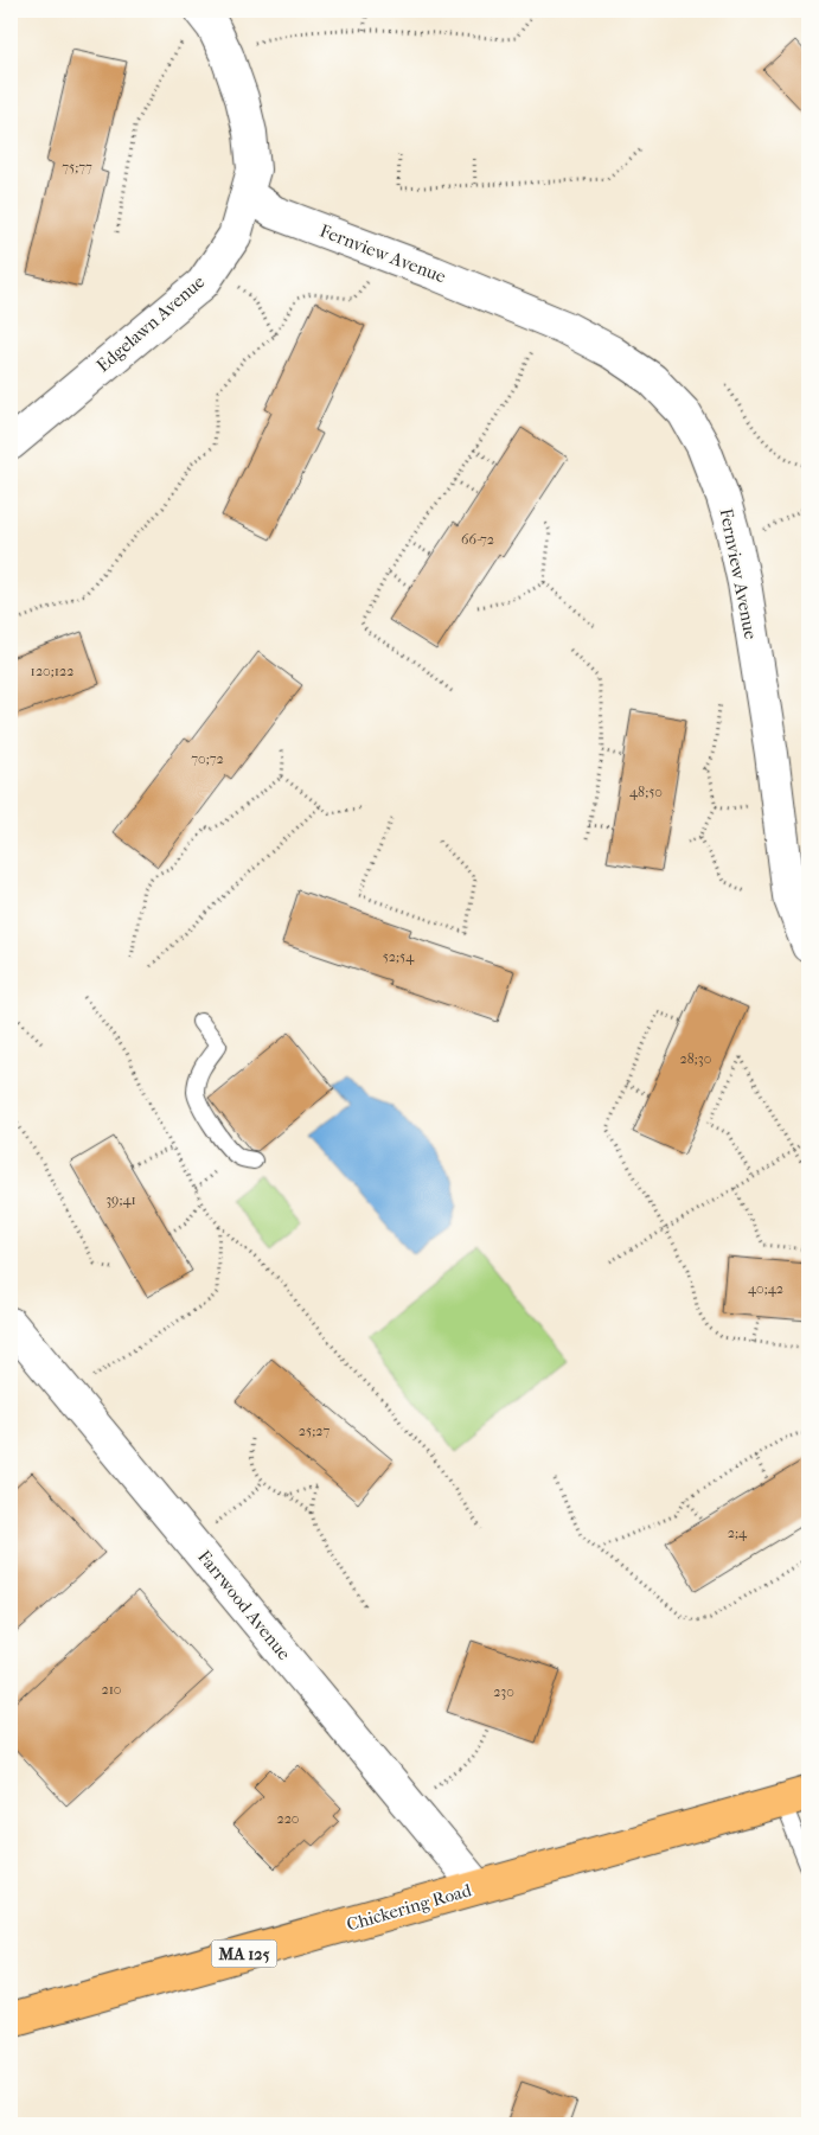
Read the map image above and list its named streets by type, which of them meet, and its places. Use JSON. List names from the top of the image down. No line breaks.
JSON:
{"streets":{"main road":["Chickering Road","MA 125"],"street":["Fernview Avenue","Edgelawn Avenue","Farrwood Avenue"]},"crossings":[["Fernview Avenue","Edgelawn Avenue"],["Farrwood Avenue","Chickering Road"]],"house_numbers":["75;77","66-72","120;122","70;72","48;50","52;54","28;30","39;41","40;42","25;27","2;4","210","230","220"]}
